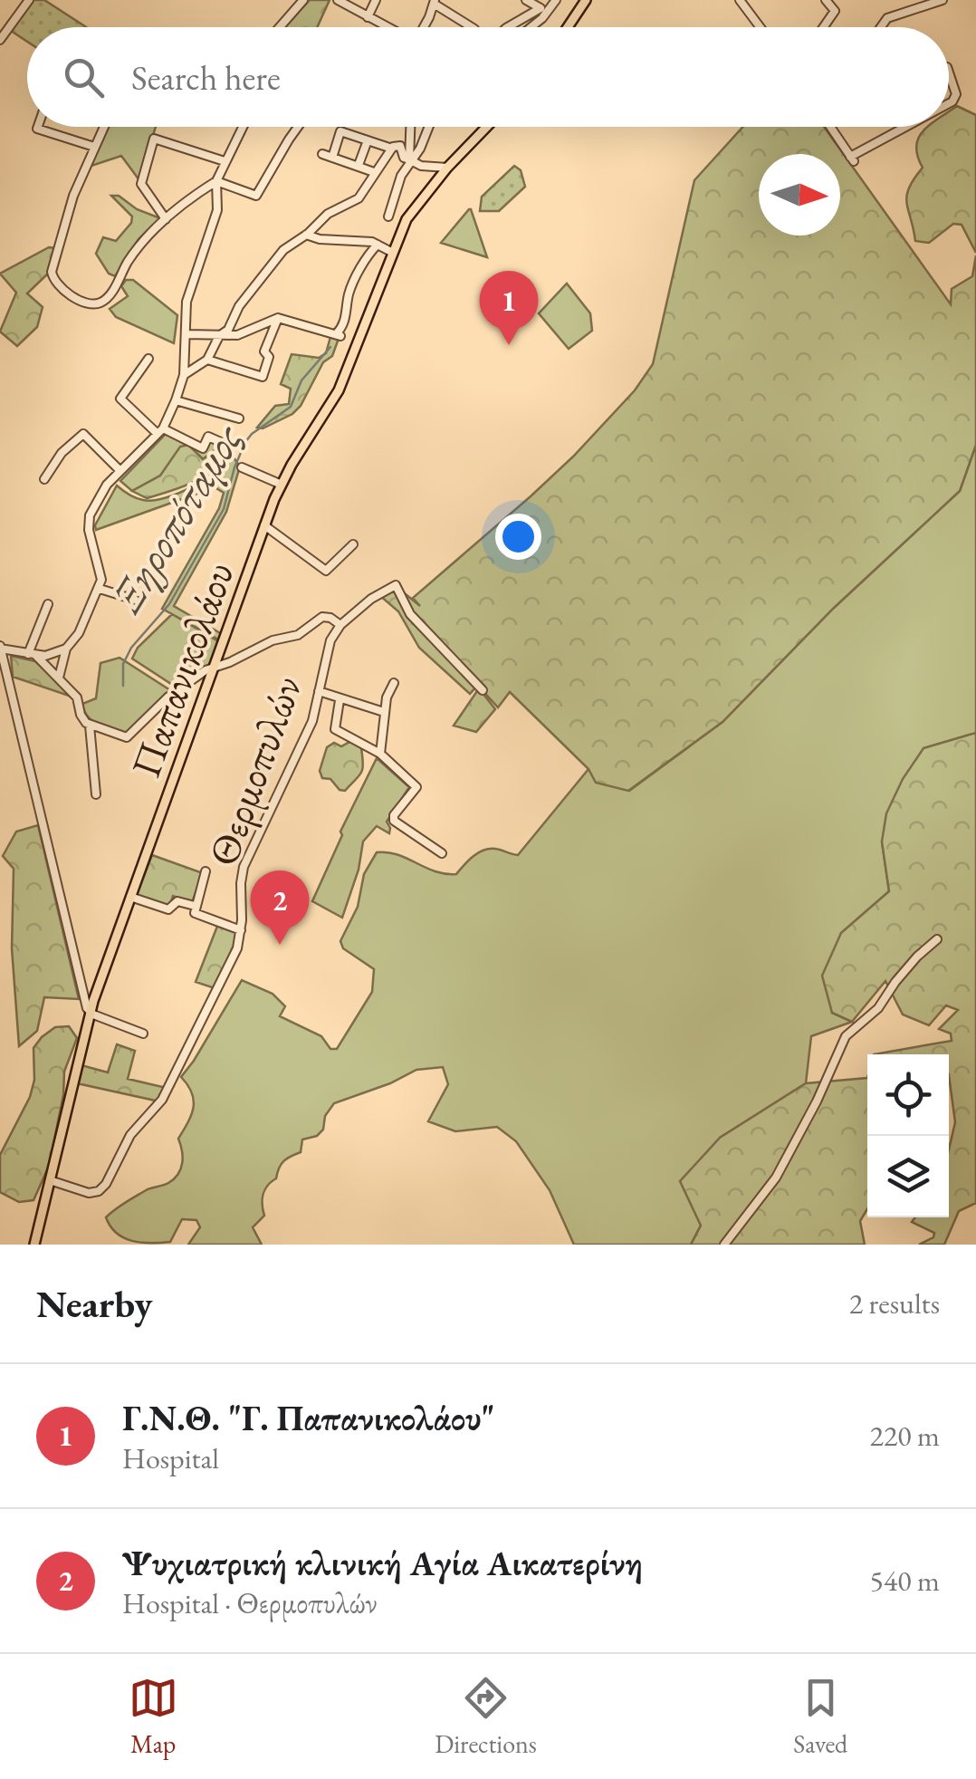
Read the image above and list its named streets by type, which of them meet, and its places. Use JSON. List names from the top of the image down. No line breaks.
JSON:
{"streets":{"main road":["Παπανικολάου"],"street":["Θερμοπυλών"]},"crossings":[["Παπανικολάου","Θερμοπυλών"]],"water":["Ξηροπόταμος"],"north":"right","page":{"search":"Search here","pins":["1","2"],"heading":["Nearby","2 results"],"list":[{"mark":"1","name":"Γ.Ν.Θ. \"Γ. Παπανικολάου\"","note":"Hospital","value":"220 m"},{"mark":"2","name":"Ψυχιατρική κλινική Αγία Αικατερίνη","note":"Hospital · Θερμοπυλών","value":"540 m"}],"nav":["Map","Directions","Saved"]}}
